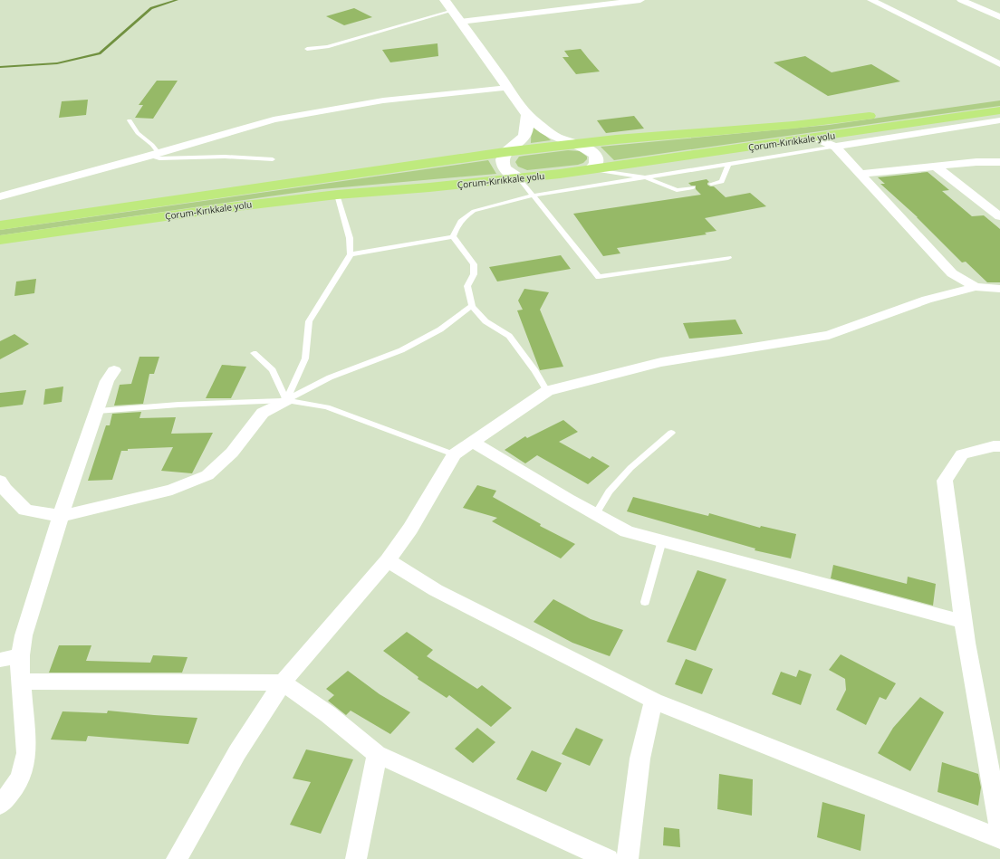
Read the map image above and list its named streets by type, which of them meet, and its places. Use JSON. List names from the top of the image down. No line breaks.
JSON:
{"streets":{"highway":["Çorum-Kırıkkale yolu"]}}
